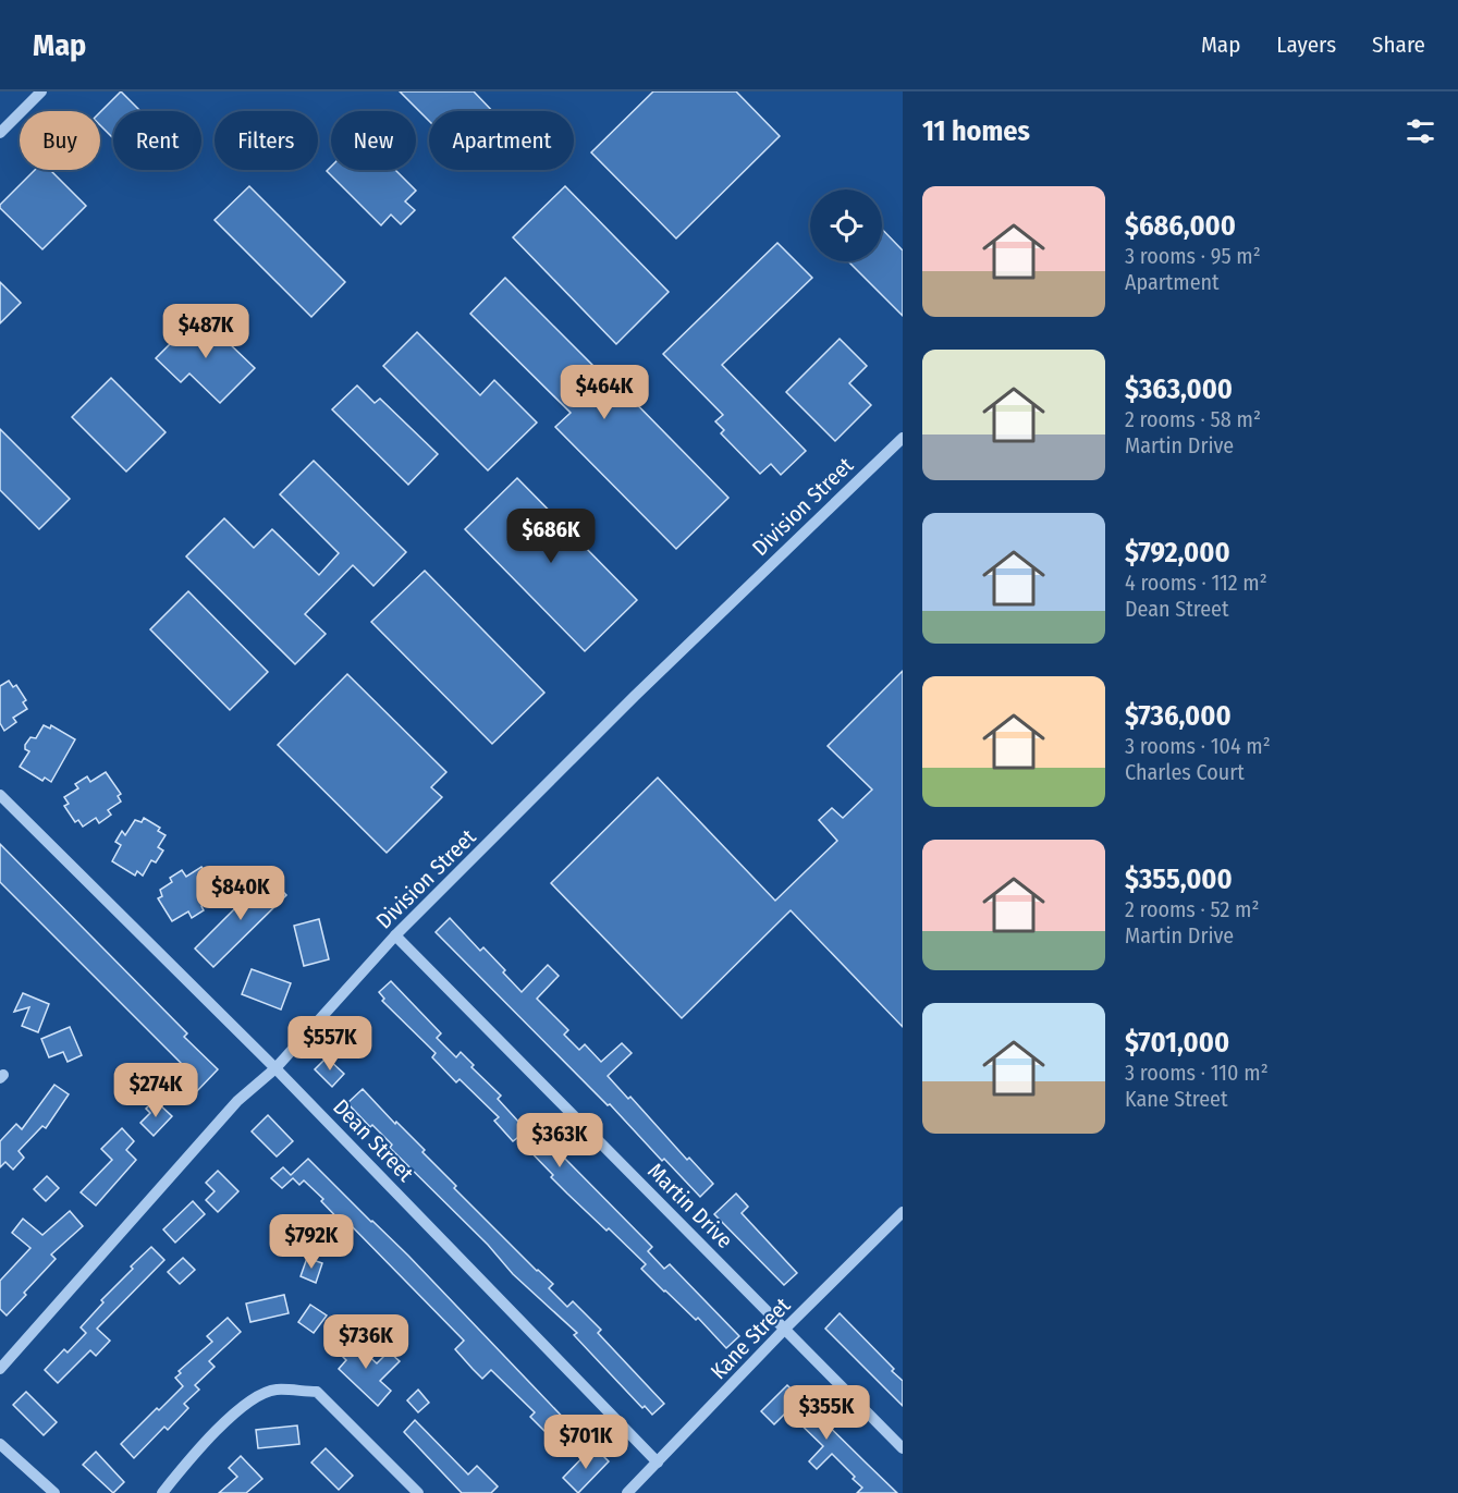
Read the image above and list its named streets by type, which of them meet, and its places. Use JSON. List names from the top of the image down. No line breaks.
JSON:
{"streets":{"street":["Division Street","Dean Street","Martin Drive","Kane Street"]},"crossings":[["Division Street","Dean Street"],["Division Street","Martin Drive"],["Dean Street","Kane Street"],["Martin Drive","Kane Street"]],"page":{"header":"Map","nav":["Map","Layers","Share"],"heading":"11 homes","chip":["Buy","Rent","Filters","New","Apartment"],"list":[{"name":"$686,000","note":"3 rooms · 95 m² · Apartment"},{"name":"$363,000","note":"2 rooms · 58 m² · Martin Drive"},{"name":"$792,000","note":"4 rooms · 112 m² · Dean Street"},{"name":"$736,000","note":"3 rooms · 104 m² · Charles Court"},{"name":"$355,000","note":"2 rooms · 52 m² · Martin Drive"},{"name":"$701,000","note":"3 rooms · 110 m² · Kane Street"}],"price":["$487K","$464K","$686K","$840K","$557K","$274K","$363K","$792K","$736K","$355K","$701K"]}}
